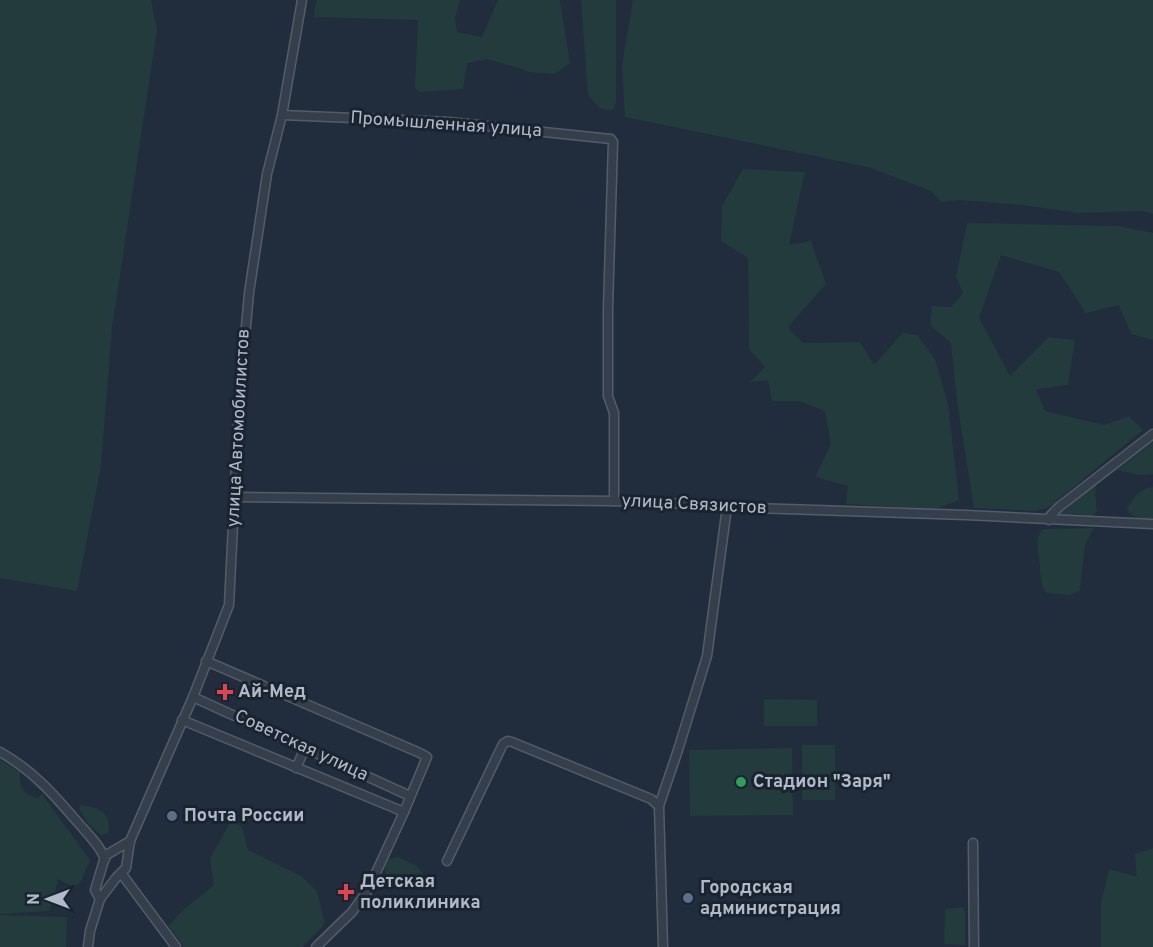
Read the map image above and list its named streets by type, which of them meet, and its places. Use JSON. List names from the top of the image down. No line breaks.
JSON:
{"streets":{"street":["Промышленная улица","улица Автомобилистов","улица Связистов","Советская улица"]},"crossings":[["Промышленная улица","улица Автомобилистов"],["Промышленная улица","улица Связистов"],["улица Автомобилистов","улица Связистов"],["улица Автомобилистов","Советская улица"]],"places":{"health":["Ай-Мед","Детская поликлиника"],"other":["Стадион \"Заря\"","Почта России","Городская администрация"]},"north":"left"}
